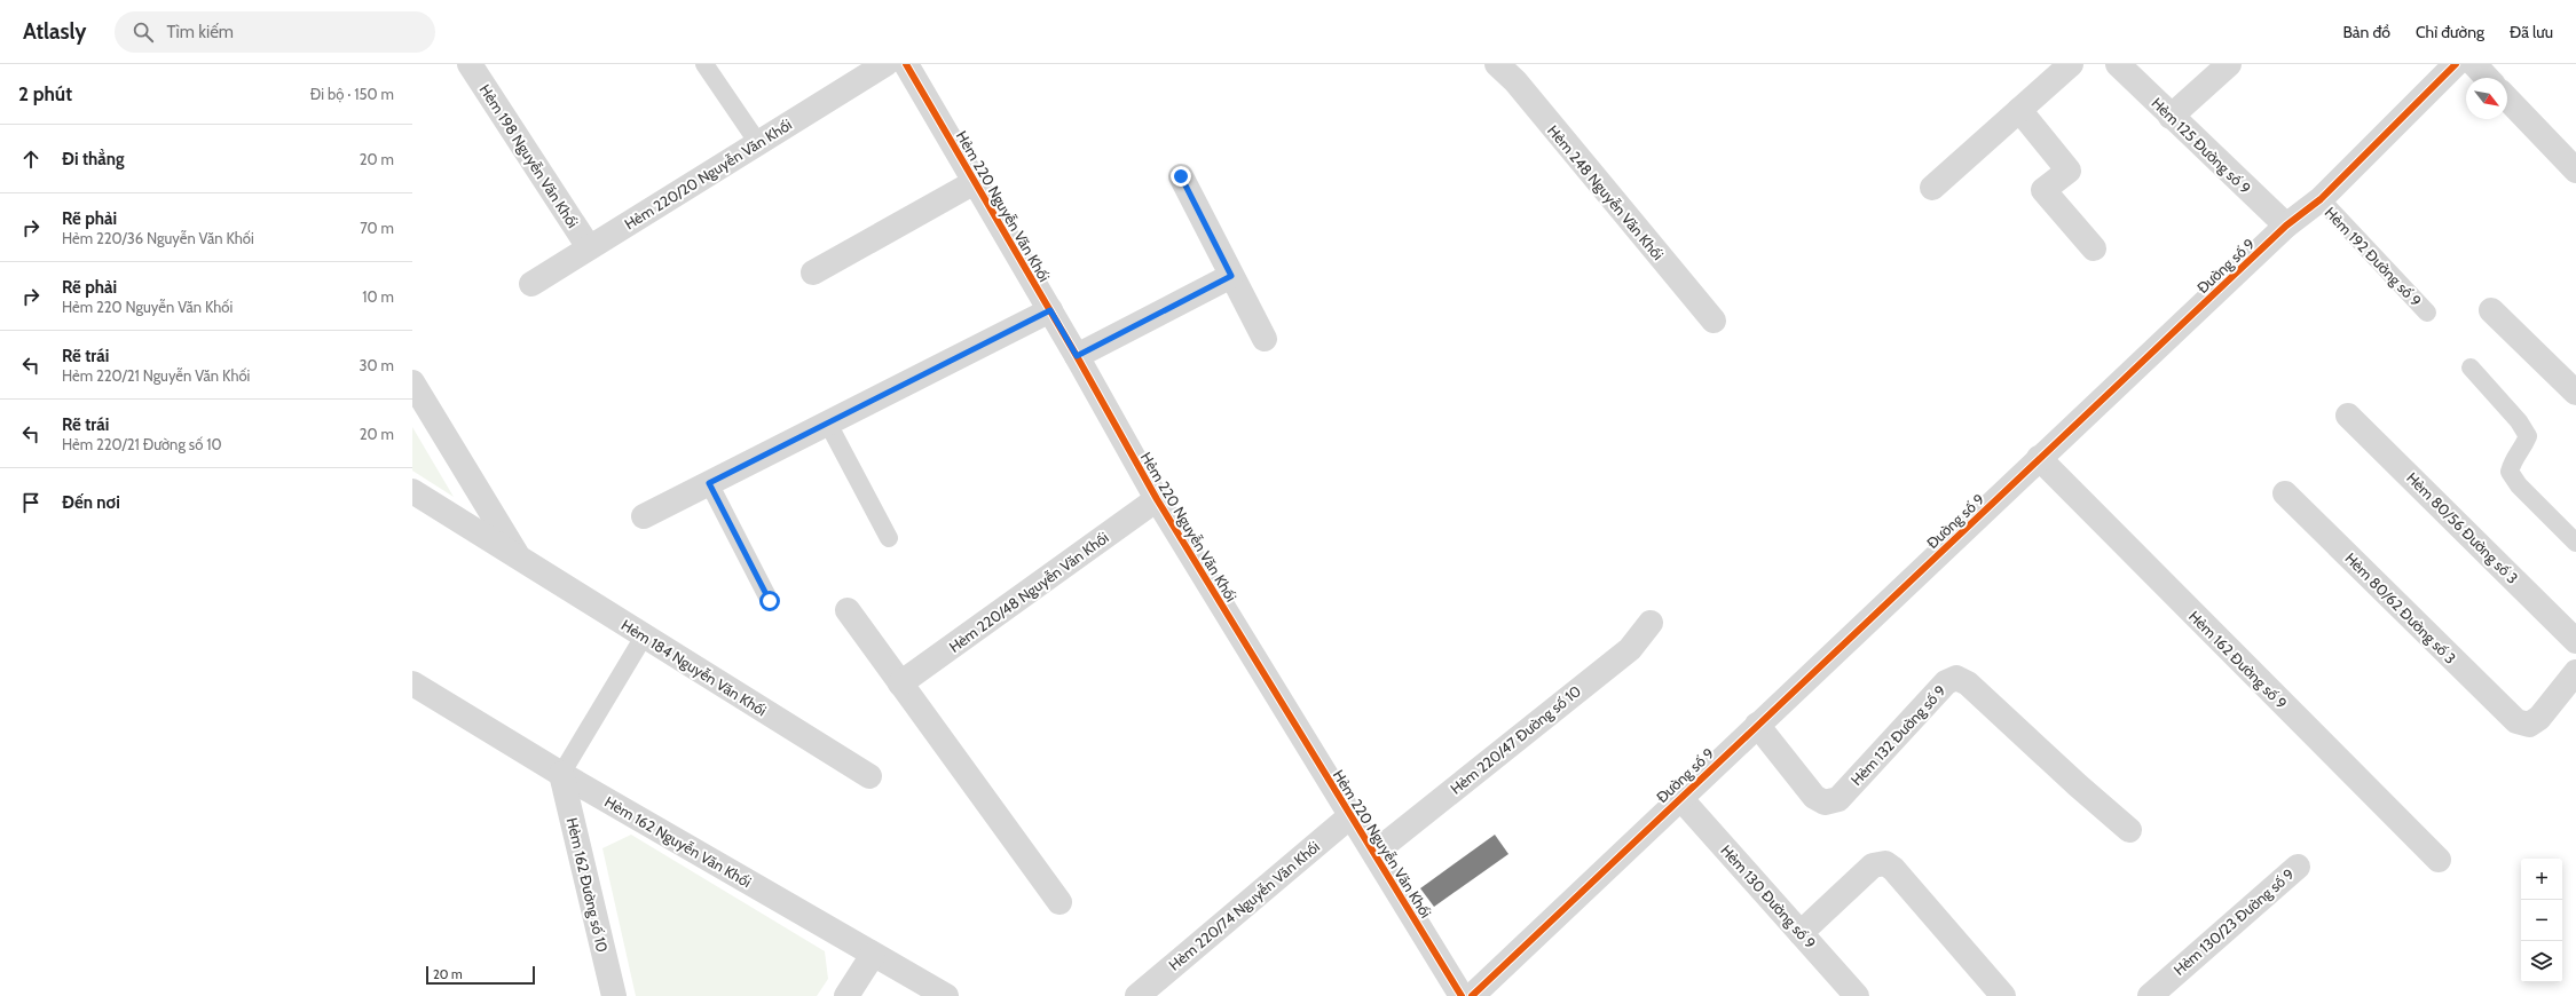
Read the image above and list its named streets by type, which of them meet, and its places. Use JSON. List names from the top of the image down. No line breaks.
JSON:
{"streets":{"street":["Hẻm 125 Đường số 9","Hẻm 198 Nguyễn Văn Khối","Hẻm 220/20 Nguyễn Văn Khối","Hẻm 248 Nguyễn Văn Khối","Hẻm 220 Nguyễn Văn Khối","Đường số 9","Hẻm 80/56 Đường số 3","Hẻm 220/48 Nguyễn Văn Khối","Hẻm 80/62 Đường số 3","Hẻm 162 Đường số 9","Hẻm 184 Nguyễn Văn Khối","Hẻm 132 Đường số 9","Hẻm 220/47 Đường số 10","Hẻm 162 Nguyễn Văn Khối","Hẻm 162 Đường số 10","Hẻm 130 Đường số 9","Hẻm 220/74 Nguyễn Văn Khối","Hẻm 130/23 Đường số 9"],"lane":["Hẻm 192 Đường số 9"]},"crossings":[["Hẻm 125 Đường số 9","Đường số 9"],["Hẻm 198 Nguyễn Văn Khối","Hẻm 220/20 Nguyễn Văn Khối"],["Hẻm 220 Nguyễn Văn Khối","Hẻm 220/48 Nguyễn Văn Khối"],["Hẻm 220 Nguyễn Văn Khối","Hẻm 220/47 Đường số 10"],["Hẻm 220 Nguyễn Văn Khối","Hẻm 220/74 Nguyễn Văn Khối"],["Hẻm 192 Đường số 9","Đường số 9"],["Đường số 9","Hẻm 162 Đường số 9"],["Đường số 9","Hẻm 132 Đường số 9"],["Đường số 9","Hẻm 130 Đường số 9"],["Hẻm 162 Nguyễn Văn Khối","Hẻm 162 Đường số 10"]],"scale_bar":"20 m","north":"bottom right","page":{"header":"Atlasly","search":"Tìm kiếm","nav":["Bản đồ","Chỉ đường","Đã lưu"],"heading":["2 phút","Đi bộ · 150 m"],"list":[["Đi thẳng","20 m"],["Rẽ phải","Hẻm 220/36 Nguyễn Văn Khối","70 m"],["Rẽ phải","Hẻm 220 Nguyễn Văn Khối","10 m"],["Rẽ trái","Hẻm 220/21 Nguyễn Văn Khối","30 m"],["Rẽ trái","Hẻm 220/21 Đường số 10","20 m"],"Đến nơi"],"map_buttons":["+","−"],"scale":"20 m"}}
